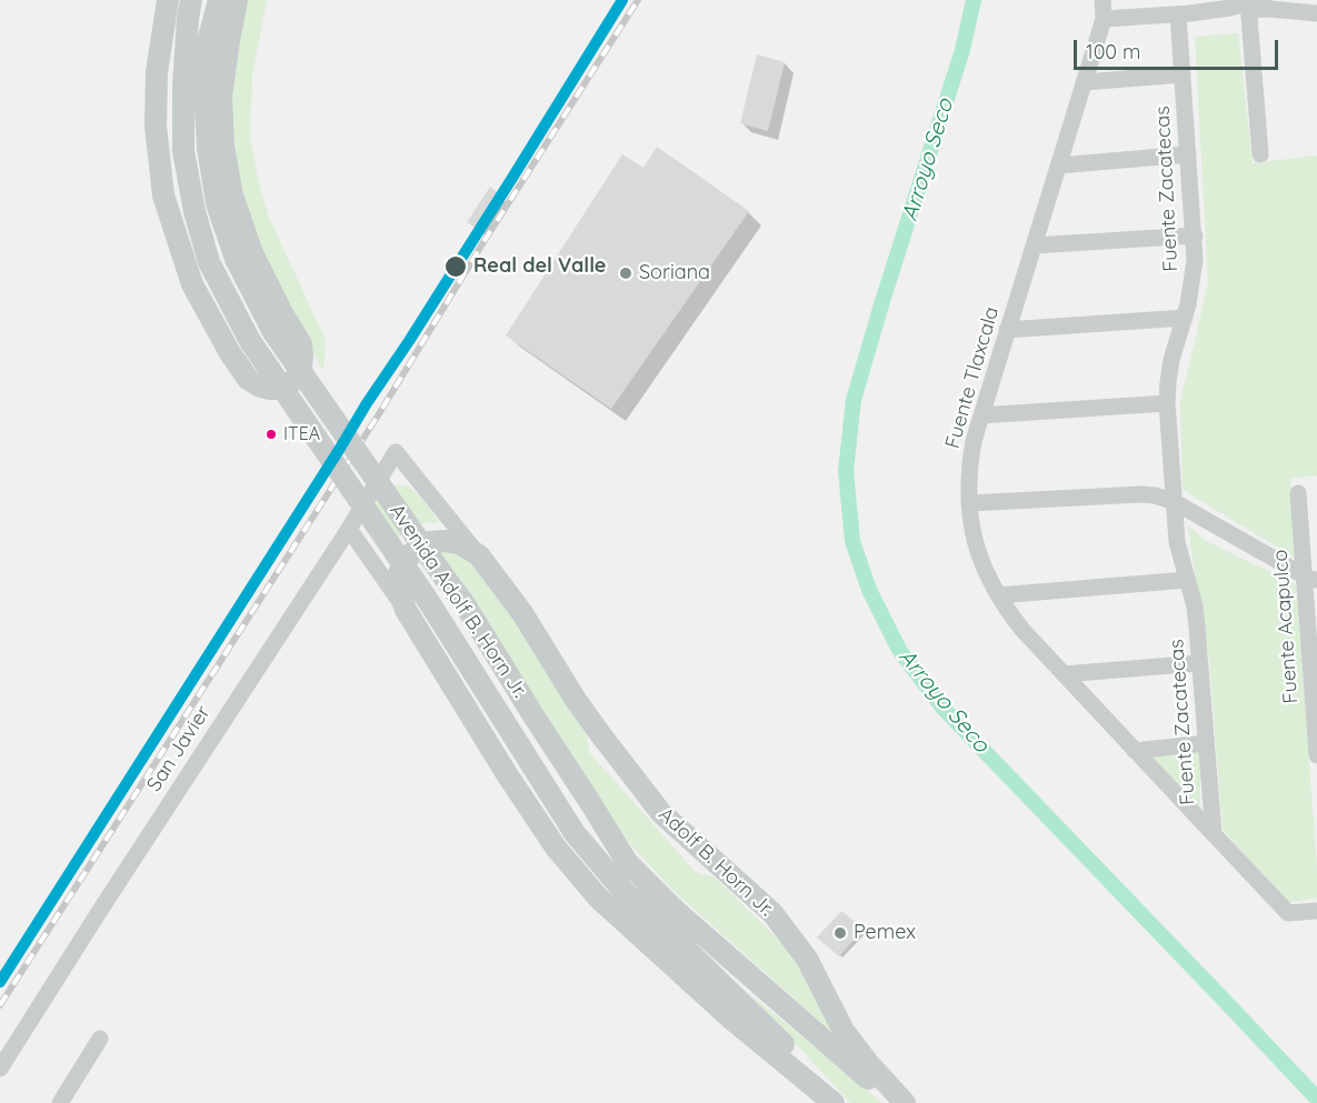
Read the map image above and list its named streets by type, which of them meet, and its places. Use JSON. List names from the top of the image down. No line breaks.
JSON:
{"streets":{"main road":["Avenida Adolf B. Horn Jr.","Adolf B. Horn Jr."],"street":["Fuente Zacatecas","Fuente Tlaxcala","Fuente Acapulco","San Javier"]},"crossings":[["Fuente Zacatecas","Fuente Tlaxcala"],["San Javier","Adolf B. Horn Jr."]],"water":["Arroyo Seco"],"places":["Real del Valle","Soriana","ITEA","Pemex"],"scale_bar":"100 m"}
